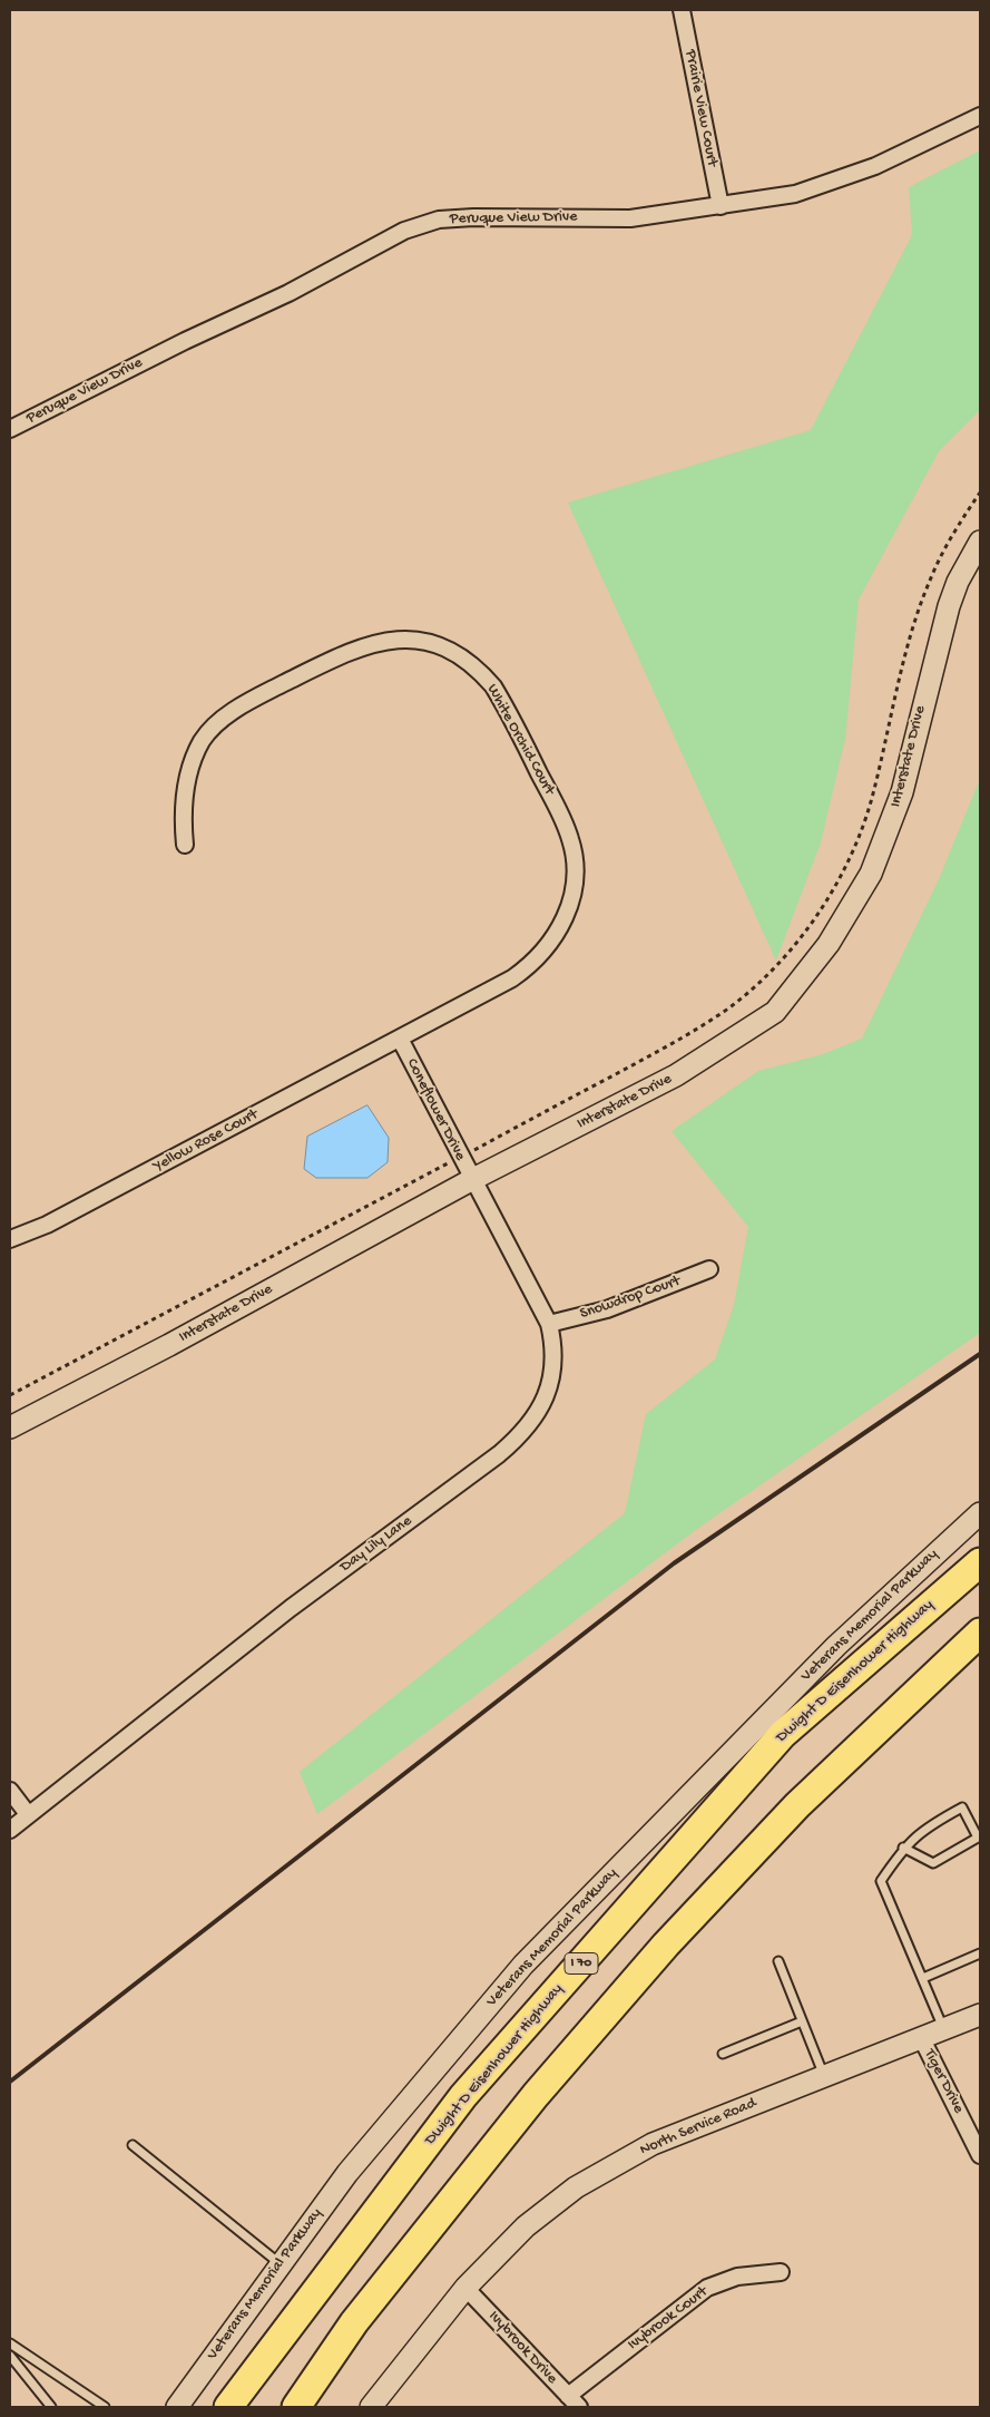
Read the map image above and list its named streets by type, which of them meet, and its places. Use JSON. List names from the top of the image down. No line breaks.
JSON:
{"streets":{"highway":["Dwight D Eisenhower Highway","I 70"],"street":["Prairie View Court","Peruque View Drive","White Orchid Court","Interstate Drive","Coneflower Drive","Yellow Rose Court","Snowdrop Court","Day Lily Lane","Veterans Memorial Parkway","Tiger Drive","North Service Road","Ivybrook Court","Ivybrook Drive"]},"crossings":[["Prairie View Court","Peruque View Drive"],["White Orchid Court","Coneflower Drive"],["White Orchid Court","Yellow Rose Court"],["Interstate Drive","Coneflower Drive"],["Interstate Drive","Day Lily Lane"],["Coneflower Drive","Yellow Rose Court"],["Coneflower Drive","Day Lily Lane"],["Snowdrop Court","Day Lily Lane"],["Tiger Drive","North Service Road"],["North Service Road","Ivybrook Drive"],["Ivybrook Court","Ivybrook Drive"]]}
